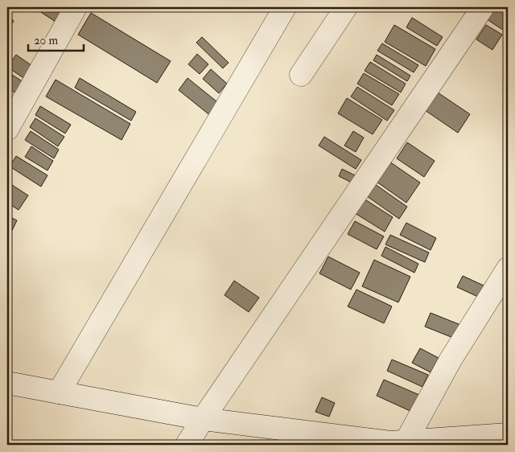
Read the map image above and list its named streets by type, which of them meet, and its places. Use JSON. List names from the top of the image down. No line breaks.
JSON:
{"scale_bar":"20 m"}
